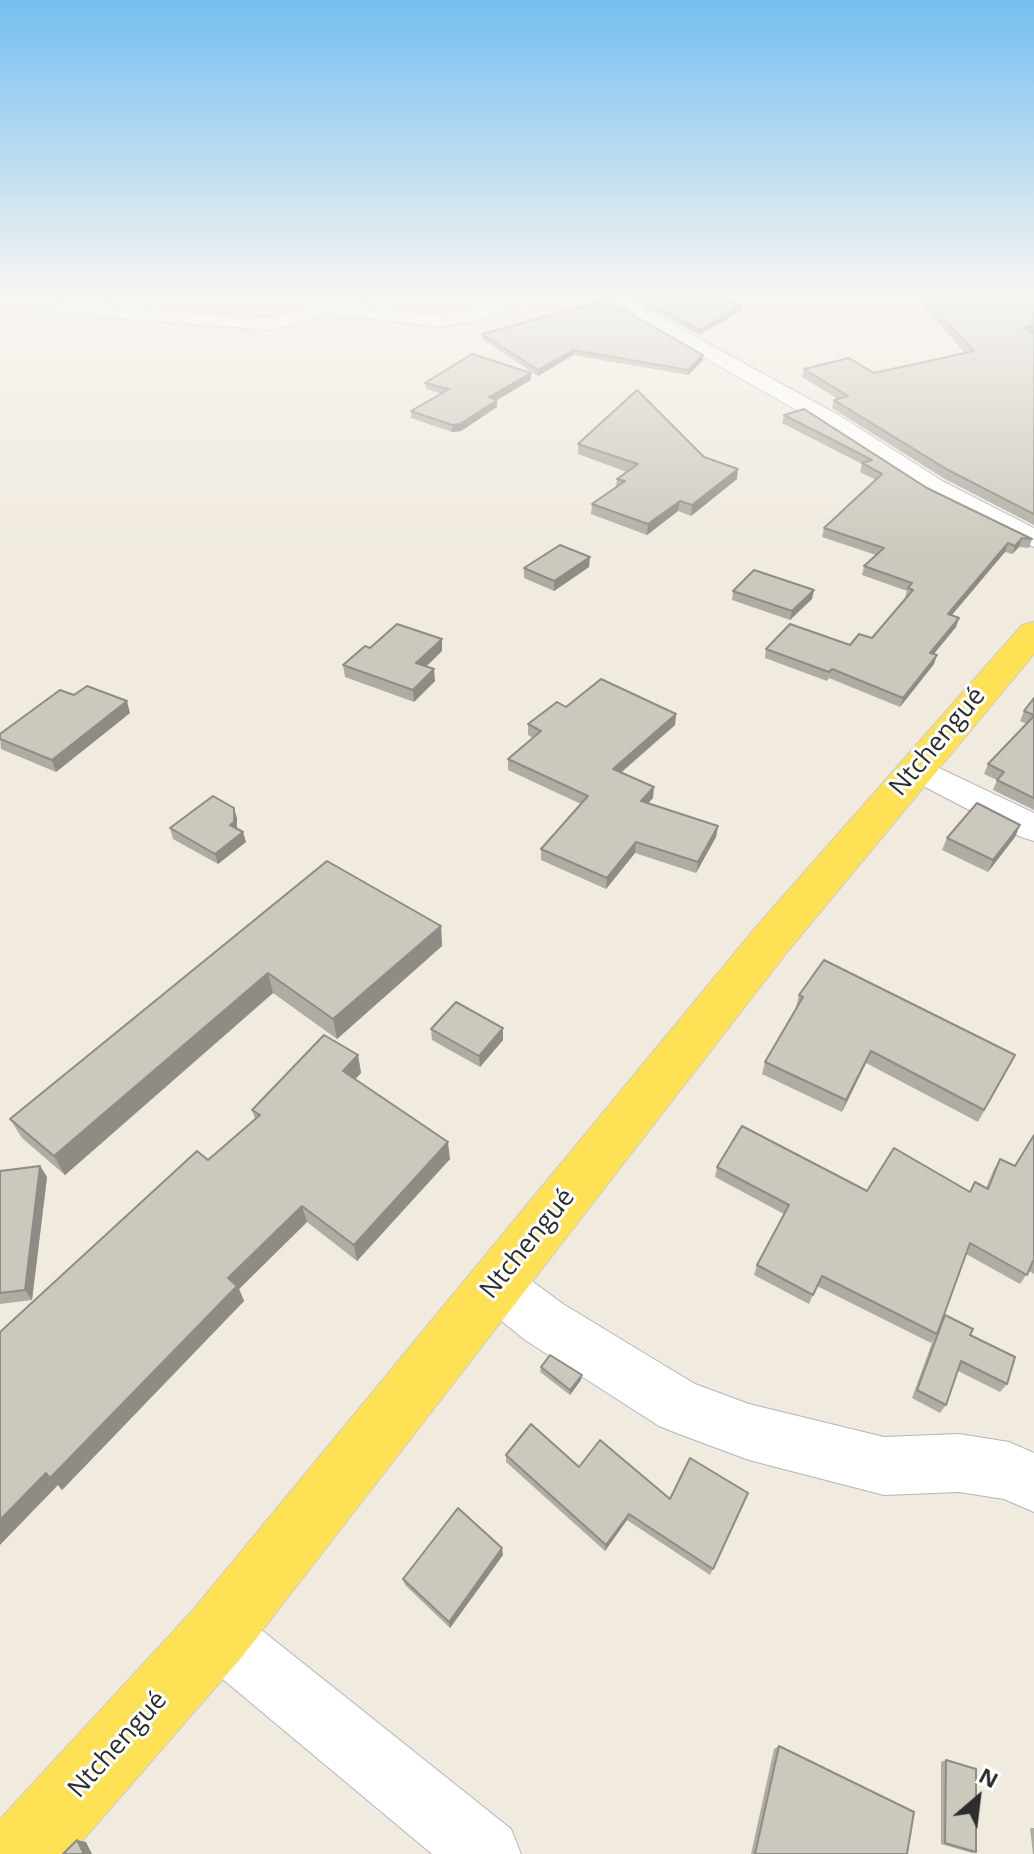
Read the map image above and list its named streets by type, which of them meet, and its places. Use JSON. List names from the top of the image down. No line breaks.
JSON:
{"streets":{"main road":["Ntchengué"]},"north":"top right"}
